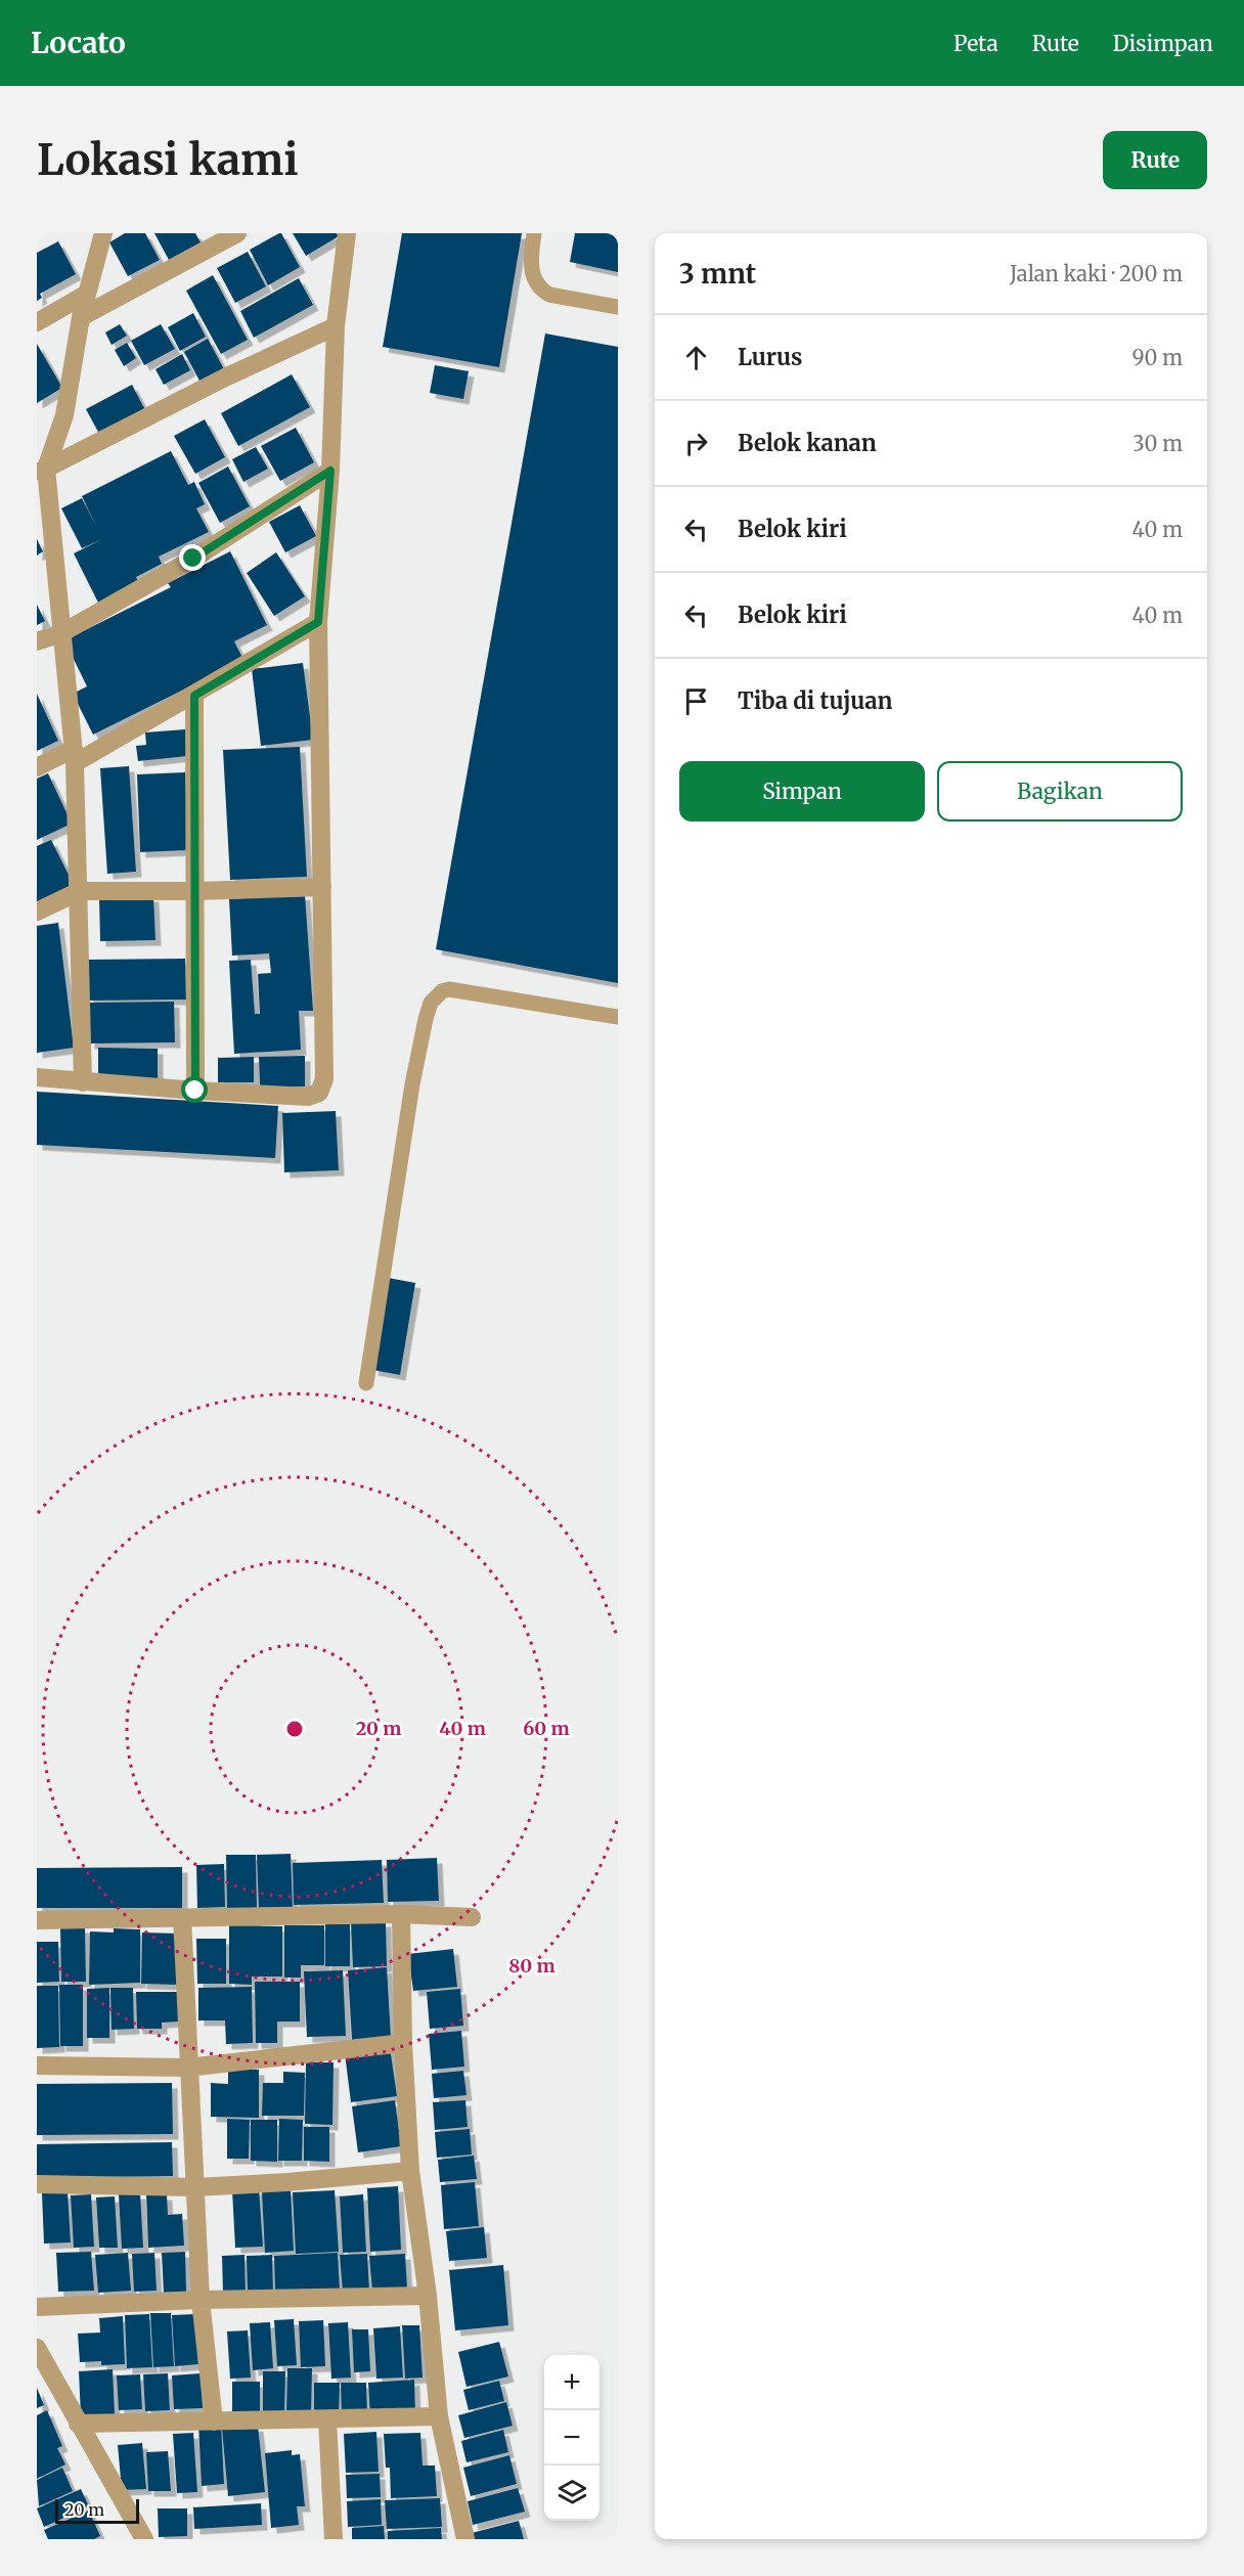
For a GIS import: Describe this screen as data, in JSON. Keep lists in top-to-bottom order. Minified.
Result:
{"scale_bar":"20 m","page":{"header":"Locato","nav":["Peta","Rute","Disimpan"],"buttons":["Rute",["Simpan","Bagikan"]],"title":"Lokasi kami","heading":["3 mnt","Jalan kaki · 200 m"],"list":[["Lurus","90 m"],["Belok kanan","30 m"],["Belok kiri","40 m"],["Belok kiri","40 m"],"Tiba di tujuan"],"map_buttons":["+","−"],"scale":"20 m"},"rings":["20 m","40 m","60 m","80 m"]}
